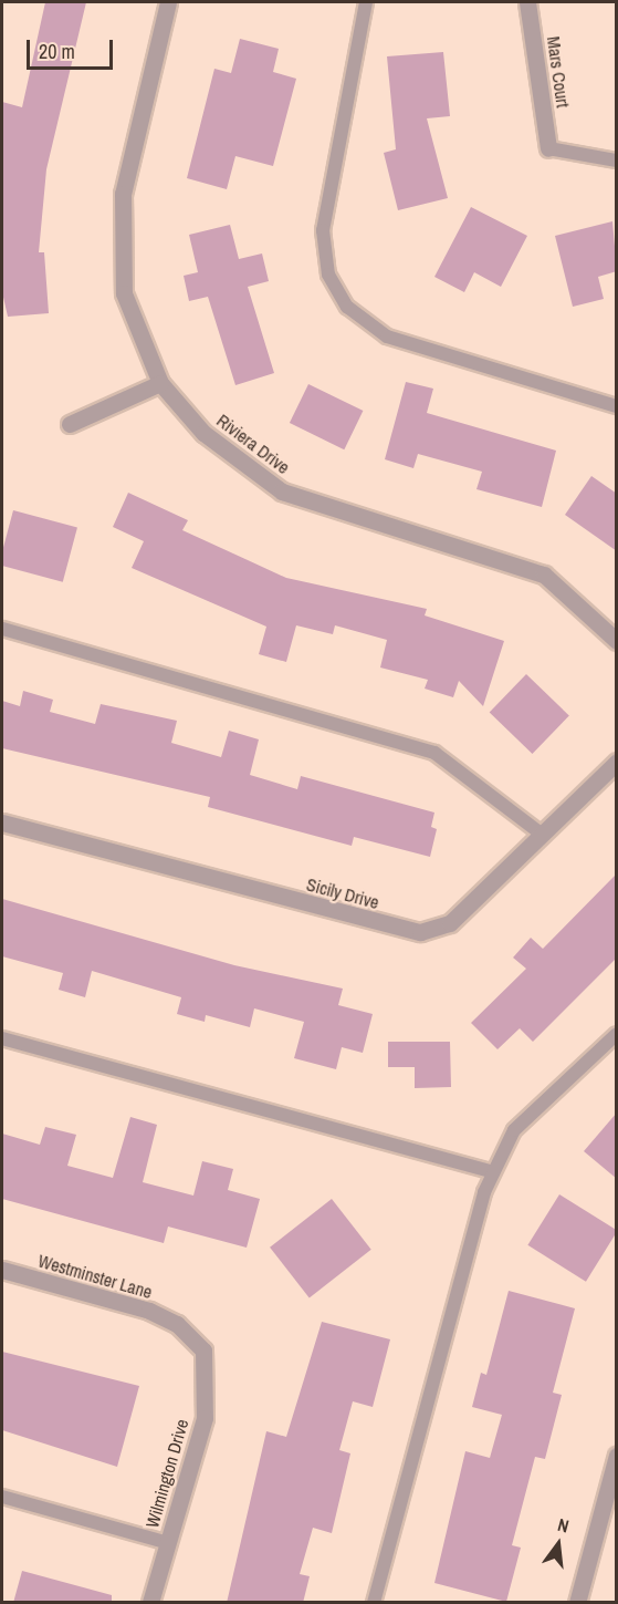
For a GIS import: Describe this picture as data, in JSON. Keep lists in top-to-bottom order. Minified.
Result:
{"streets":{"street":["Mars Court","Riviera Drive","Sicily Drive","Westminster Lane","Wilmington Drive"]},"crossings":[["Westminster Lane","Wilmington Drive"]],"scale_bar":"20 m","north":"top"}
